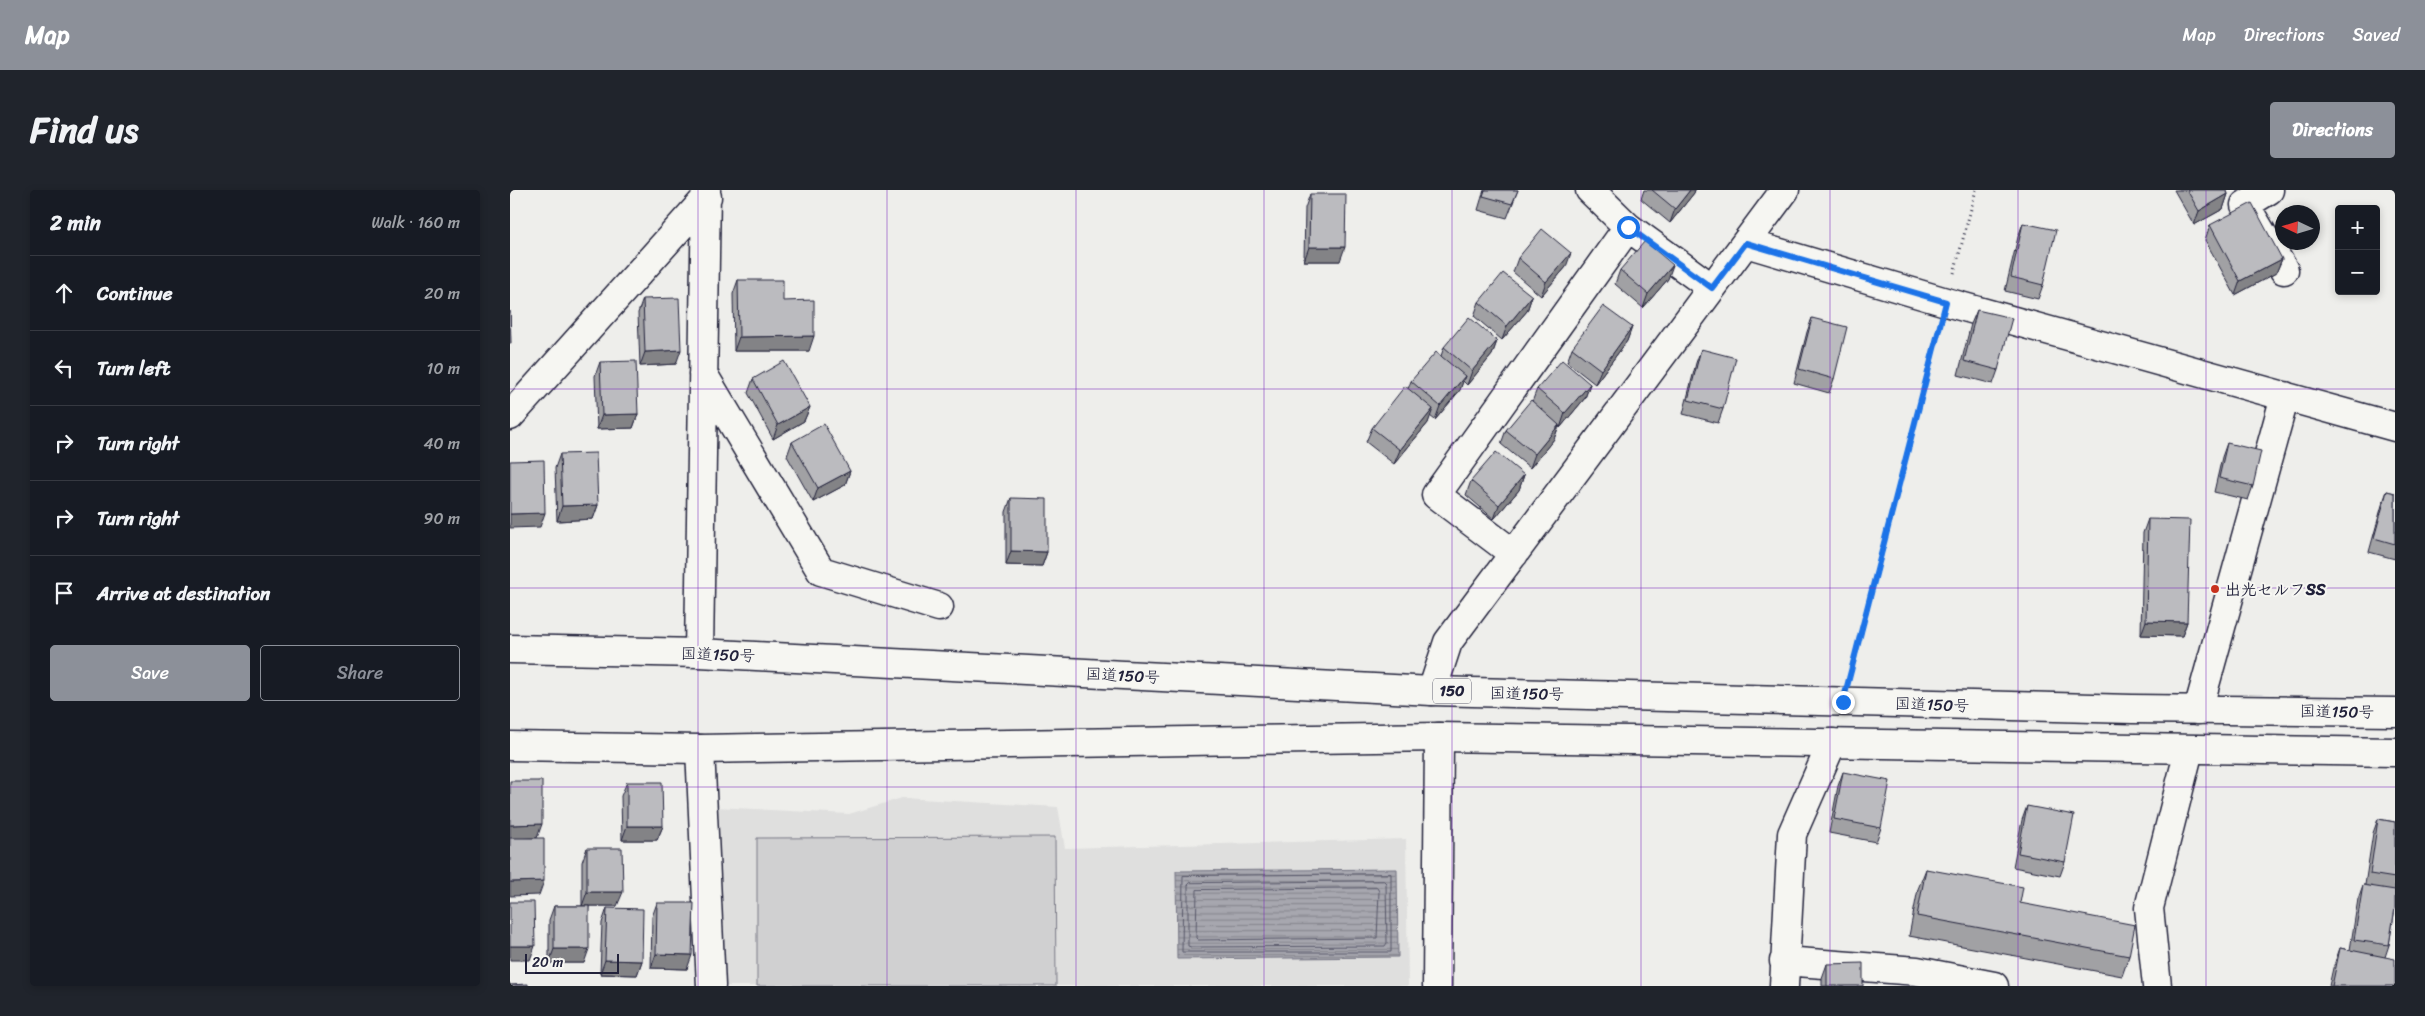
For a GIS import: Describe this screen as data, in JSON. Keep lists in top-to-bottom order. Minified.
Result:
{"streets":{"main road":["国道150号","150"]},"places":["出光セルフSS"],"scale_bar":"20 m","north":"left","page":{"header":"Map","nav":["Map","Directions","Saved"],"title":"Find us","buttons":["Directions",["Save","Share"]],"heading":["2 min","Walk · 160 m"],"map_buttons":["+","−"],"list":[["Continue","20 m"],["Turn left","10 m"],["Turn right","40 m"],["Turn right","90 m"],"Arrive at destination"],"scale":"20 m"}}
